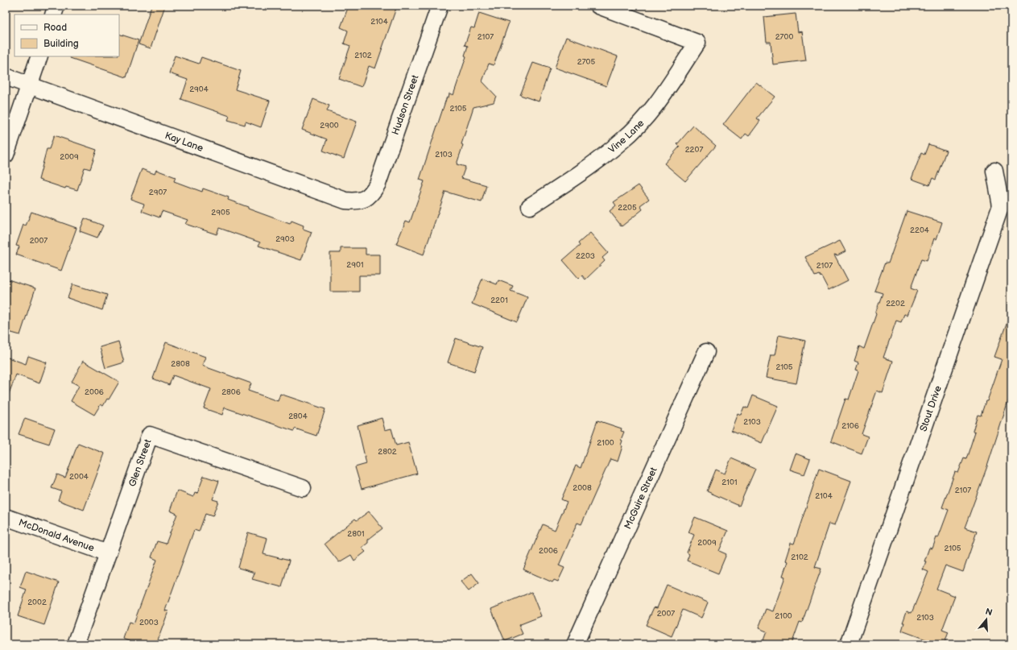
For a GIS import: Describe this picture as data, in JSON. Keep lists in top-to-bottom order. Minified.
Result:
{"streets":{"street":["Hudson Street","Vine Lane","Kay Lane","Stout Drive","Glen Street","McGuire Street","McDonald Avenue"]},"crossings":[["Hudson Street","Kay Lane"],["Glen Street","McDonald Avenue"]],"house_numbers":["2104","2107","2700","2102","2705","2904","2105","2900","2207","2103","2009","2907","2205","2905","2204","2903","2007","2203","2901","2107","2201","2202","2808","2105","2006","2806","2804","2103","2106","2100","2802","2004","2101","2008","2107","2104","2801","2009","2105","2006","2102","2002","2007","2100","2103","2003"],"legend":["Road","Building"],"north":"top"}
